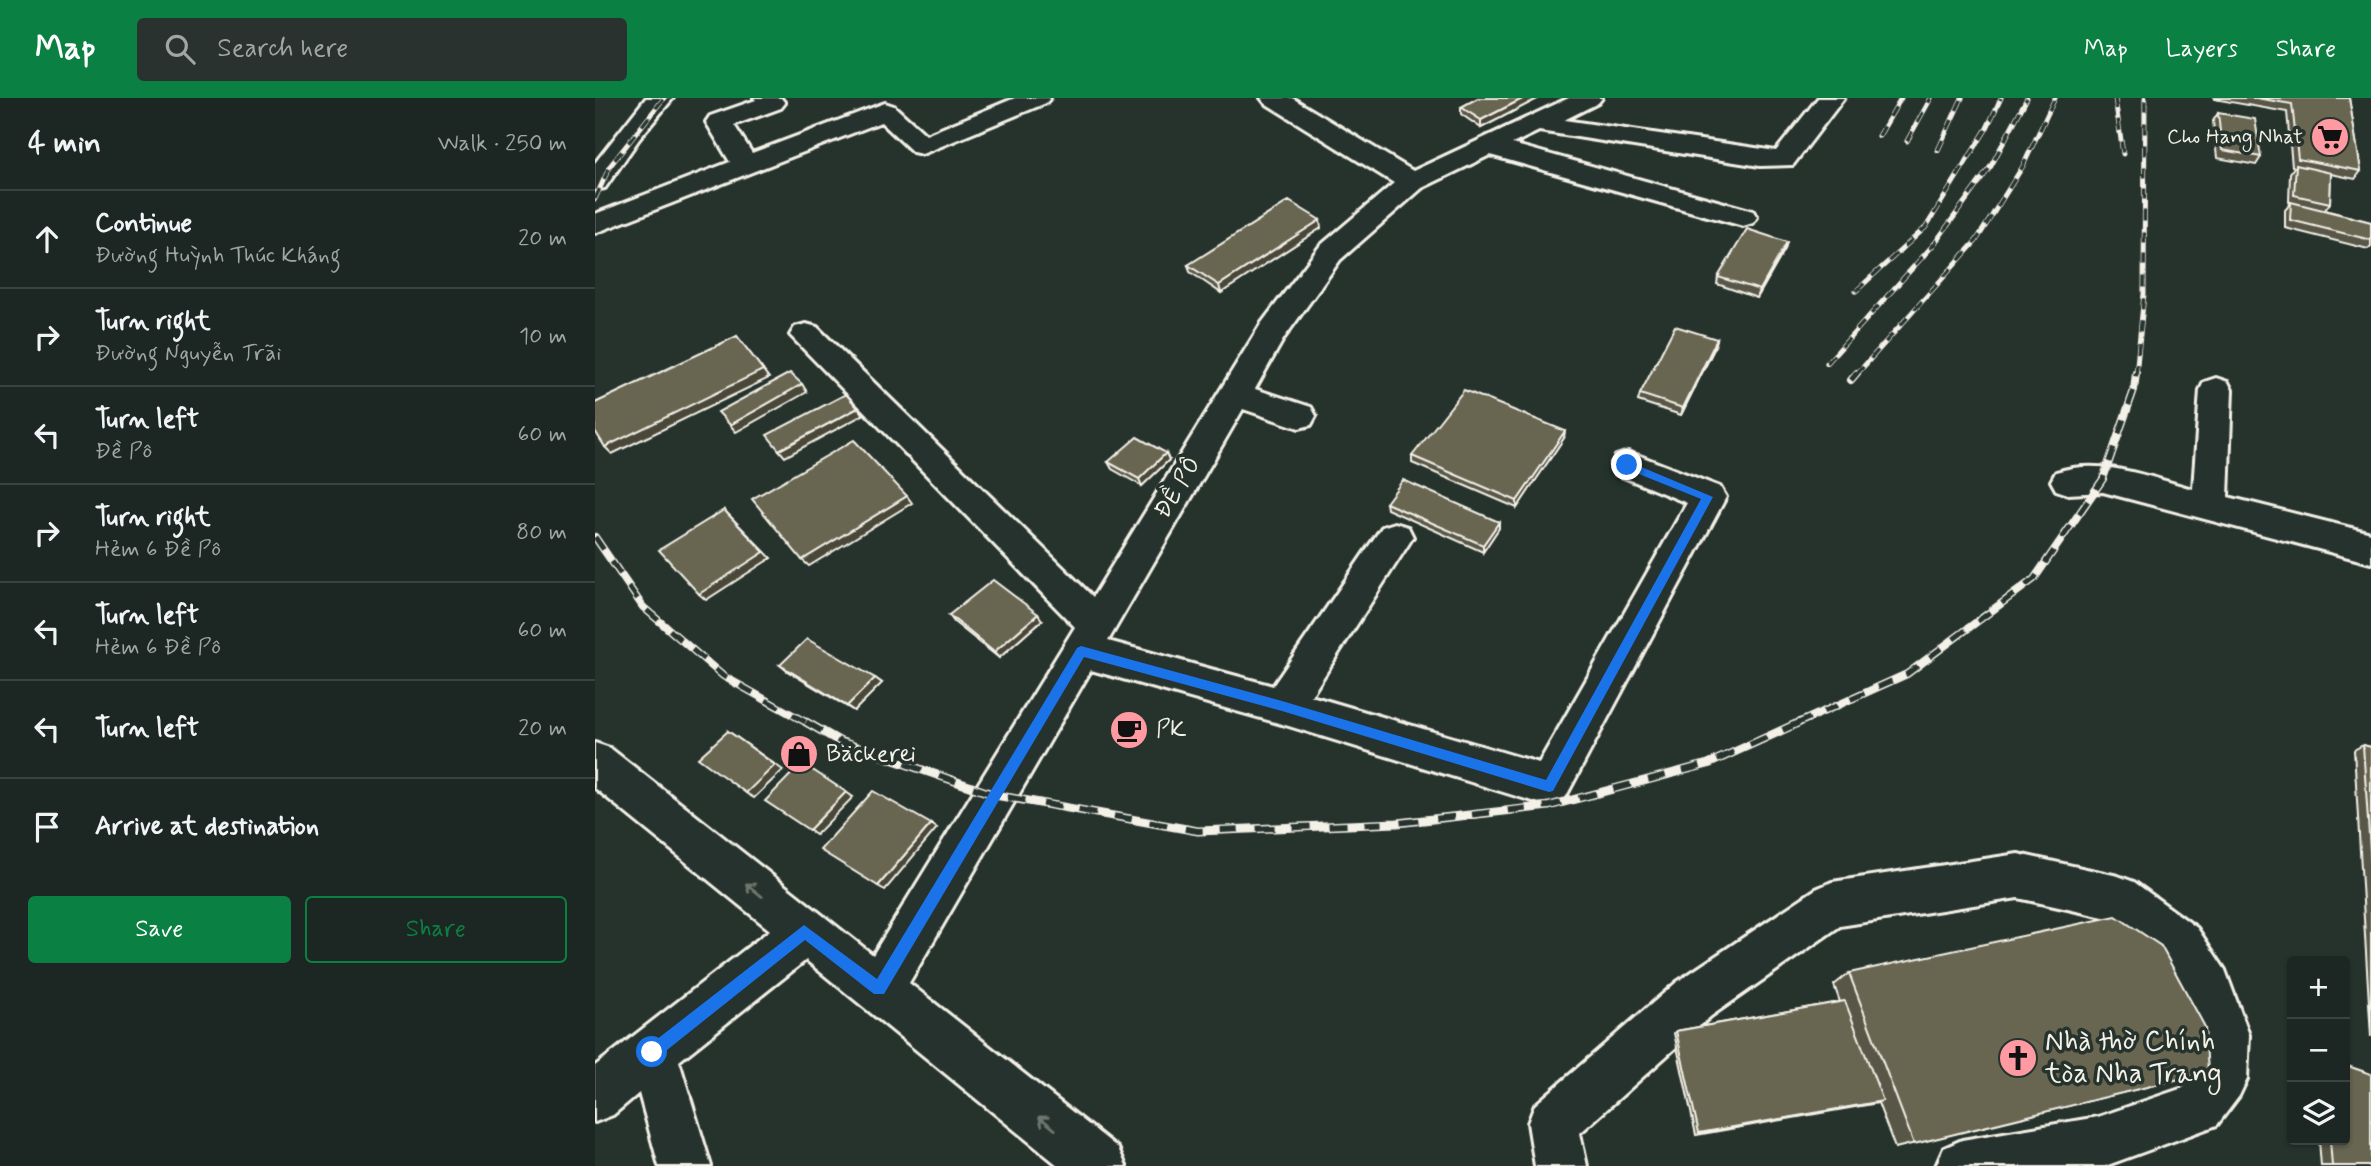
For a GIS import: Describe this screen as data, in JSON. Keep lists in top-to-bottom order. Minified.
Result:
{"streets":{"street":["ĐỀ PÔ"]},"places":{"supermarket":["Cho Hang Nhat"],"cafe":["PK"],"shop":["Bäckerei"],"church":["Nhà thờ Chính tòa Nha Trang"]},"page":{"header":"Map","search":"Search here","nav":["Map","Layers","Share"],"heading":["4 min","Walk · 250 m"],"list":[["Continue","Đường Huỳnh Thúc Kháng","20 m"],["Turn right","Đường Nguyễn Trãi","10 m"],["Turn left","Đề Pô","60 m"],["Turn right","Hẻm 6 Đề Pô","80 m"],["Turn left","Hẻm 6 Đề Pô","60 m"],["Turn left","20 m"],"Arrive at destination"],"buttons":["Save","Share"],"map_buttons":["+","−"]}}
